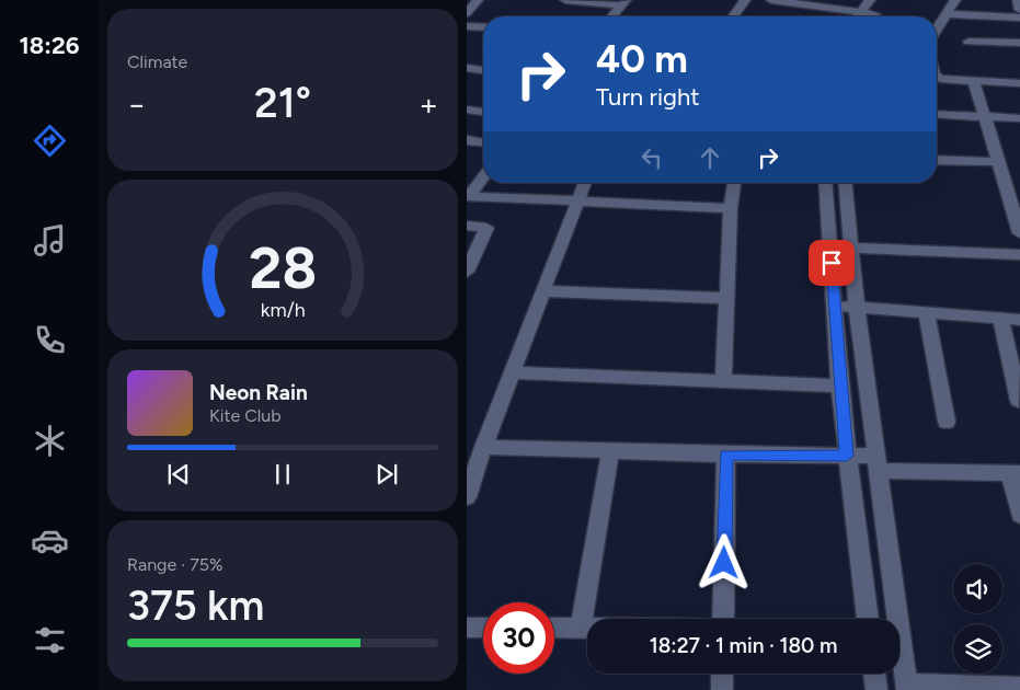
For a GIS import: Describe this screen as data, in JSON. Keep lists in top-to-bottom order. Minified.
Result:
{"page":{"tabs":"18:26","tile":["Climate",["Range · 75%","375 km"]],"turn":["40 m","Turn right"],"heat":["−","21°","+"],"song":["Neon Rain","Kite Club"],"limit":"30","trip":"18:27 · 1 min · 180 m","gauge":["28","km/h"]}}
